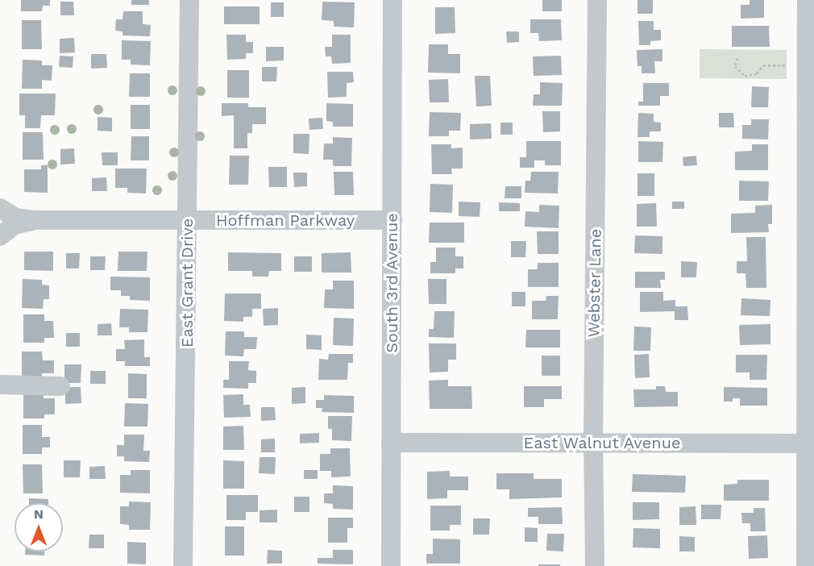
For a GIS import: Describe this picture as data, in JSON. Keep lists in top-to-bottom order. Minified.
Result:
{"streets":{"street":["Hoffman Parkway","East Grant Drive","South 3rd Avenue","Webster Lane","East Walnut Avenue"]},"crossings":[["Hoffman Parkway","East Grant Drive"],["Hoffman Parkway","South 3rd Avenue"],["South 3rd Avenue","East Walnut Avenue"],["Webster Lane","East Walnut Avenue"]],"north":"top"}
